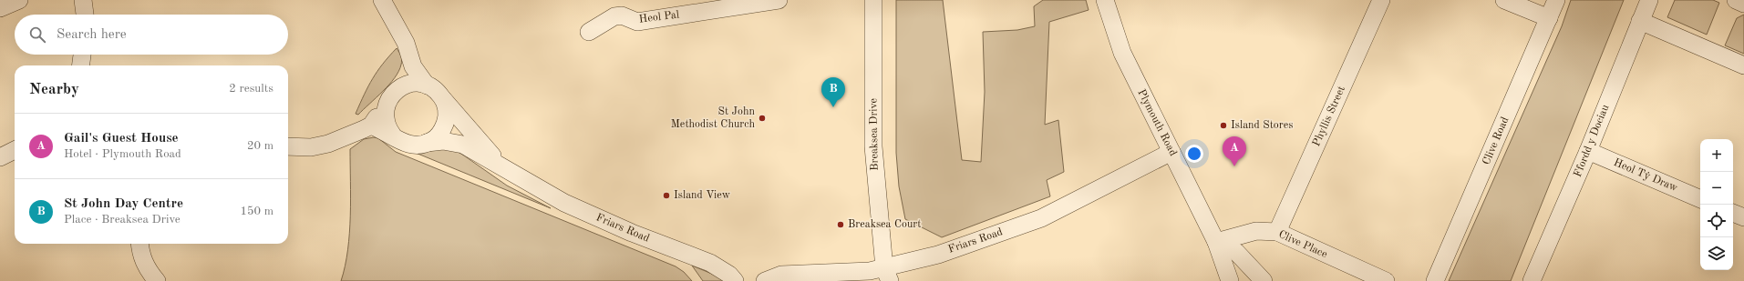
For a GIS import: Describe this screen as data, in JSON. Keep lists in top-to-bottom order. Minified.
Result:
{"streets":{"street":["Heol Pal","Phyllis Street","Plymouth Road","Breaksea Drive","Clive Road","Ffordd y Dociau","Heol Tŷ Draw","Friars Road","Clive Place"]},"crossings":[["Phyllis Street","Clive Place"],["Plymouth Road","Friars Road"],["Plymouth Road","Clive Place"],["Breaksea Drive","Friars Road"],["Ffordd y Dociau","Heol Tŷ Draw"]],"places":["St John Methodist Church","Island Stores","Island View","Breaksea Court"],"page":{"search":"Search here","heading":["Nearby","2 results"],"pins":["B","A"],"list":[{"mark":"A","name":"Gail's Guest House","note":"Hotel · Plymouth Road","value":"20 m"},{"mark":"B","name":"St John Day Centre","note":"Place · Breaksea Drive","value":"150 m"}],"map_buttons":["+","−"]}}
